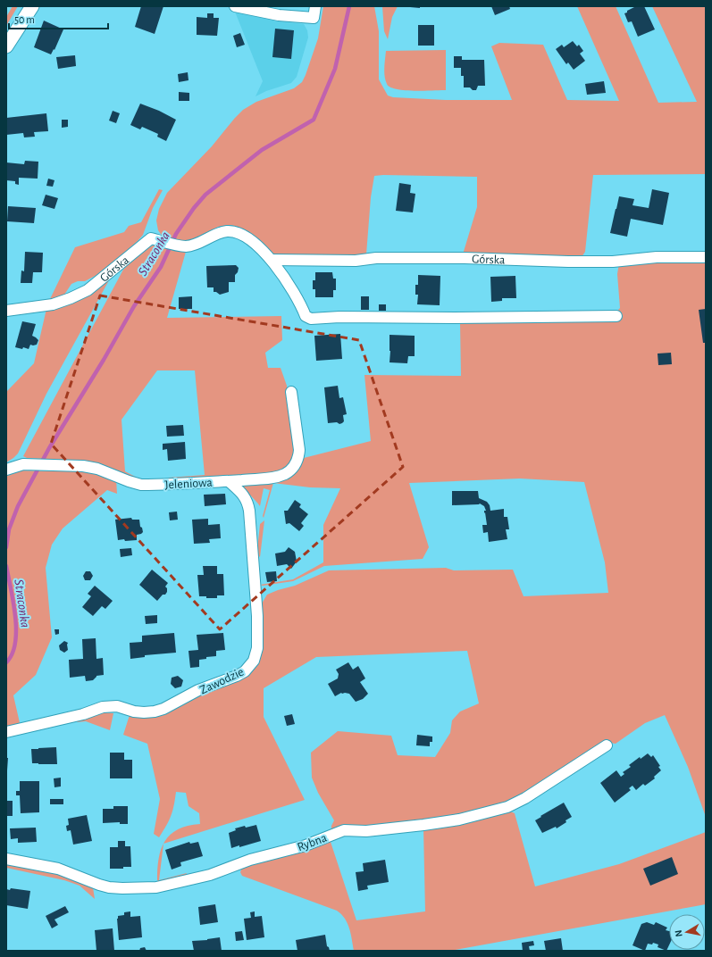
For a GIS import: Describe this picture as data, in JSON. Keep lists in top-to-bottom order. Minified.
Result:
{"streets":{"street":["Górska","Jeleniowa","Zawodzie","Rybna"]},"crossings":[["Jeleniowa","Zawodzie"]],"water":["Straconka"],"scale_bar":"50 m","north":"left"}
